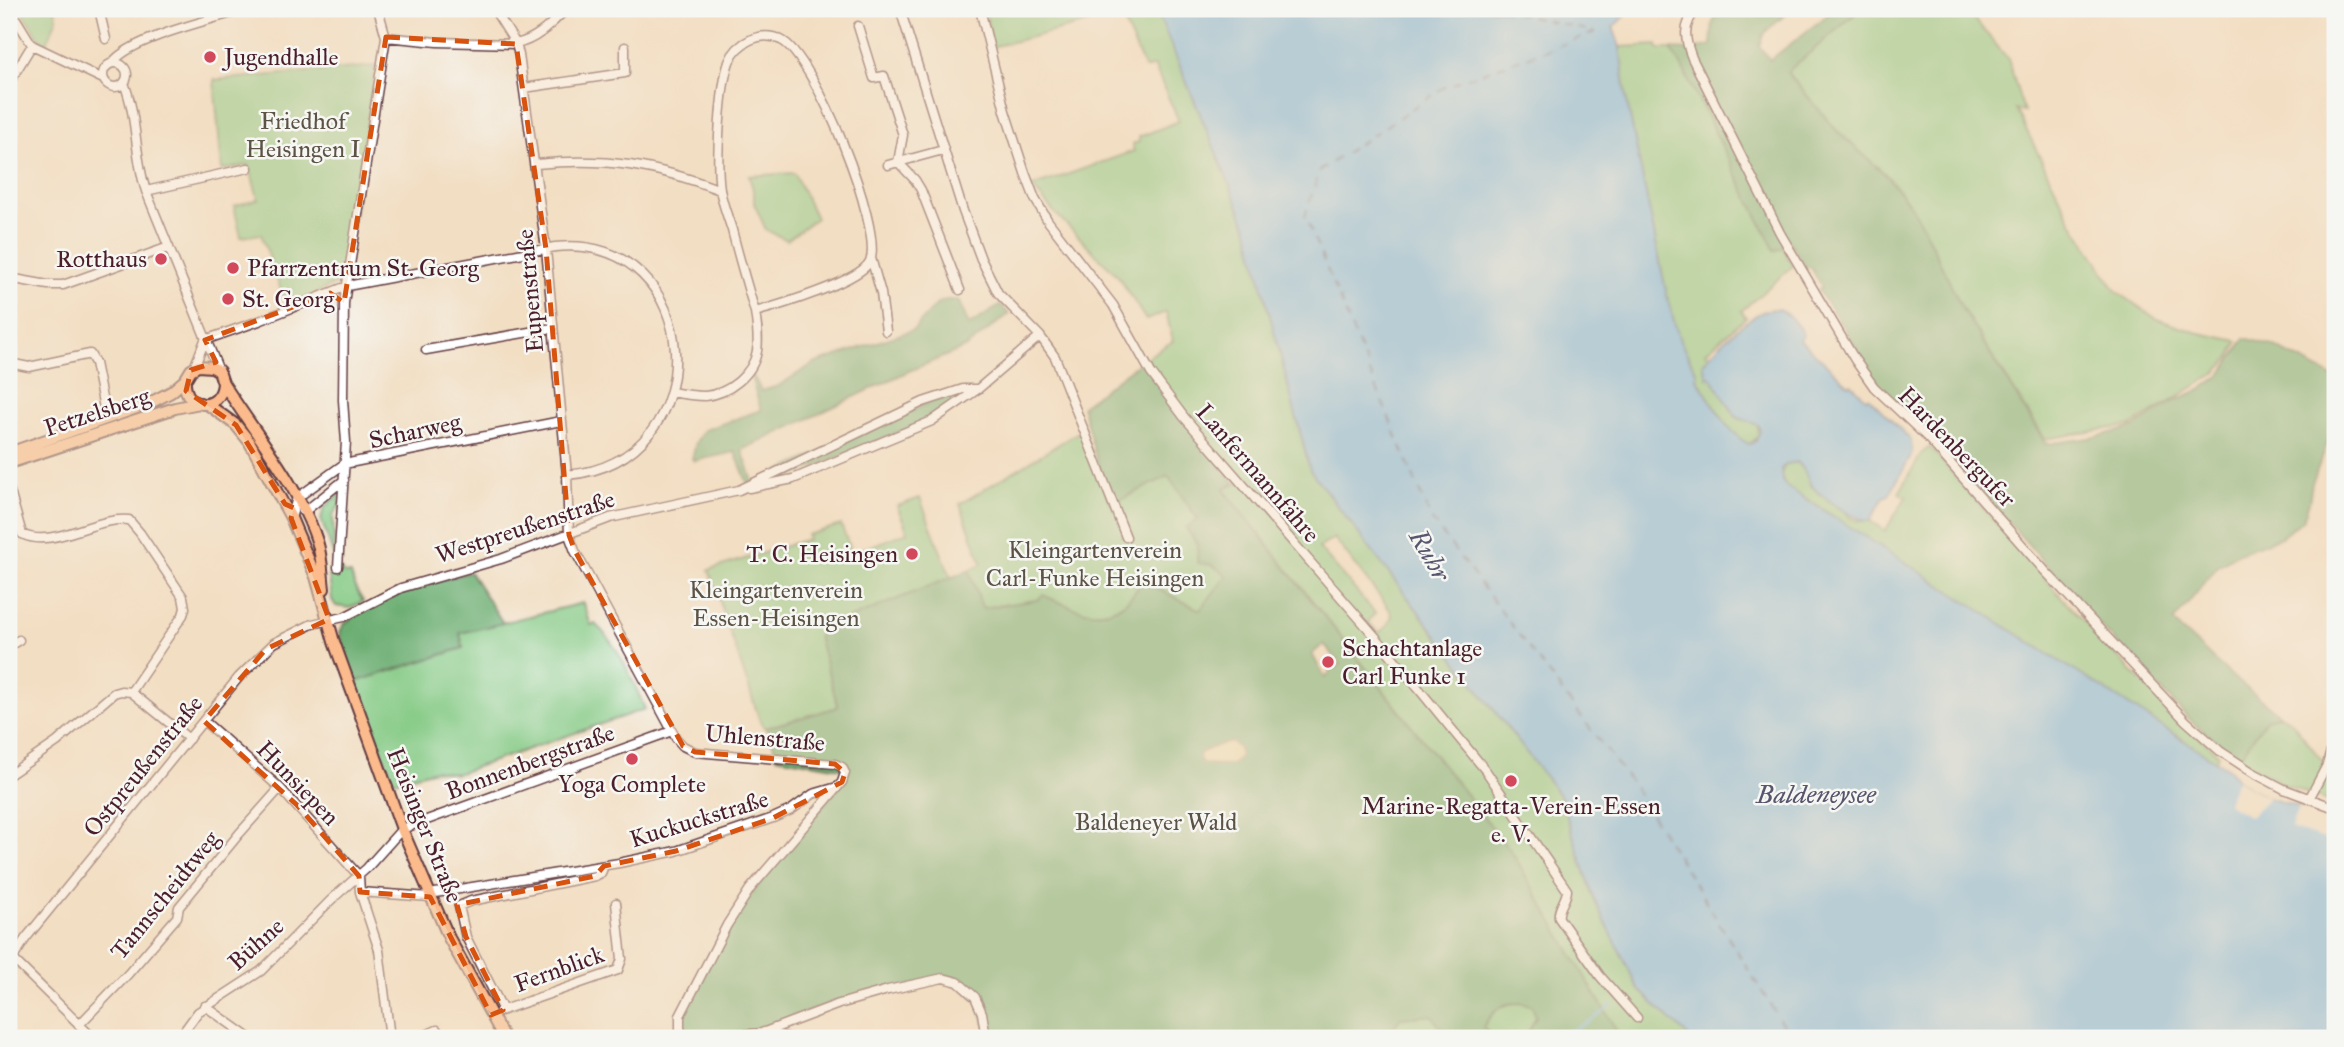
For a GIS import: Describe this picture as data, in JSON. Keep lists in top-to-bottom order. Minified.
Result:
{"streets":{"main road":["Petzelsberg","Heisinger Straße"],"street":["Eupenstraße","Scharweg","Hardenbergufer","Lanfermannfähre","Westpreußenstraße","Uhlenstraße","Bonnenbergstraße","Ostpreußenstraße","Hunsiepen","Kuckuckstraße","Tannscheidtweg","Bühne","Fernblick"]},"crossings":[["Eupenstraße","Scharweg"],["Eupenstraße","Westpreußenstraße"],["Eupenstraße","Uhlenstraße"],["Petzelsberg","Heisinger Straße"],["Scharweg","Heisinger Straße"],["Westpreußenstraße","Uhlenstraße"],["Westpreußenstraße","Ostpreußenstraße"],["Westpreußenstraße","Heisinger Straße"],["Uhlenstraße","Bonnenbergstraße"],["Uhlenstraße","Kuckuckstraße"],["Bonnenbergstraße","Heisinger Straße"],["Bonnenbergstraße","Bühne"],["Ostpreußenstraße","Hunsiepen"],["Ostpreußenstraße","Heisinger Straße"],["Hunsiepen","Tannscheidtweg"],["Hunsiepen","Bühne"],["Kuckuckstraße","Heisinger Straße"],["Heisinger Straße","Bühne"],["Heisinger Straße","Fernblick"]],"water":["Ruhr","Baldeneysee"],"parks":["Friedhof Heisingen I","Kleingartenverein Carl-Funke Heisingen","Kleingartenverein Essen-Heisingen","Baldeneyer Wald"],"places":["Jugendhalle","Rotthaus","Pfarrzentrum St. Georg","St. Georg","T. C. Heisingen","Schachtanlage Carl Funke 1","Yoga Complete","Marine-Regatta-Verein-Essen e. V."]}
